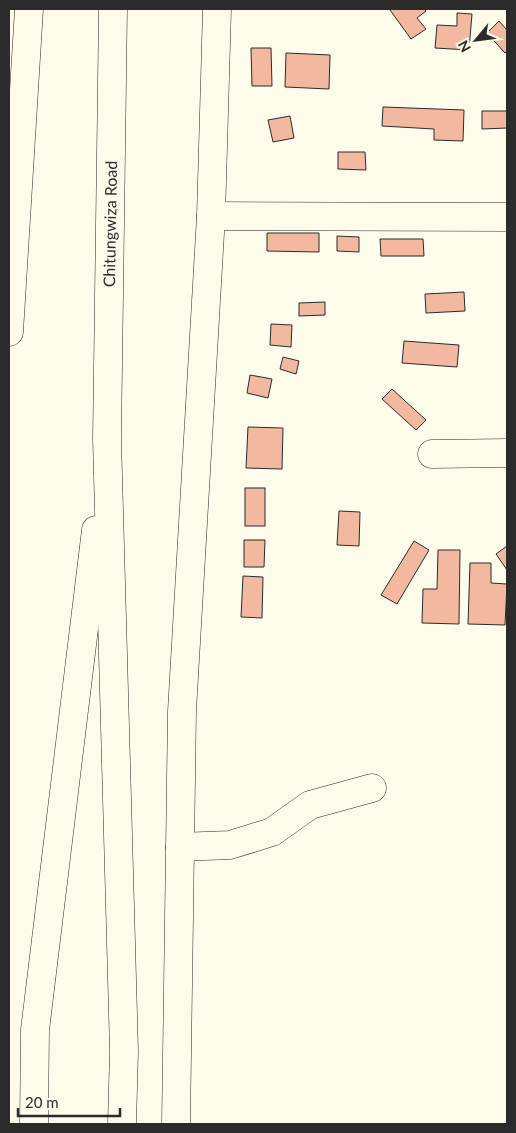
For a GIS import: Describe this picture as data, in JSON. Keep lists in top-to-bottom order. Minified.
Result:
{"streets":{"main road":["Chitungwiza Road"]},"scale_bar":"20 m","north":"bottom left"}
